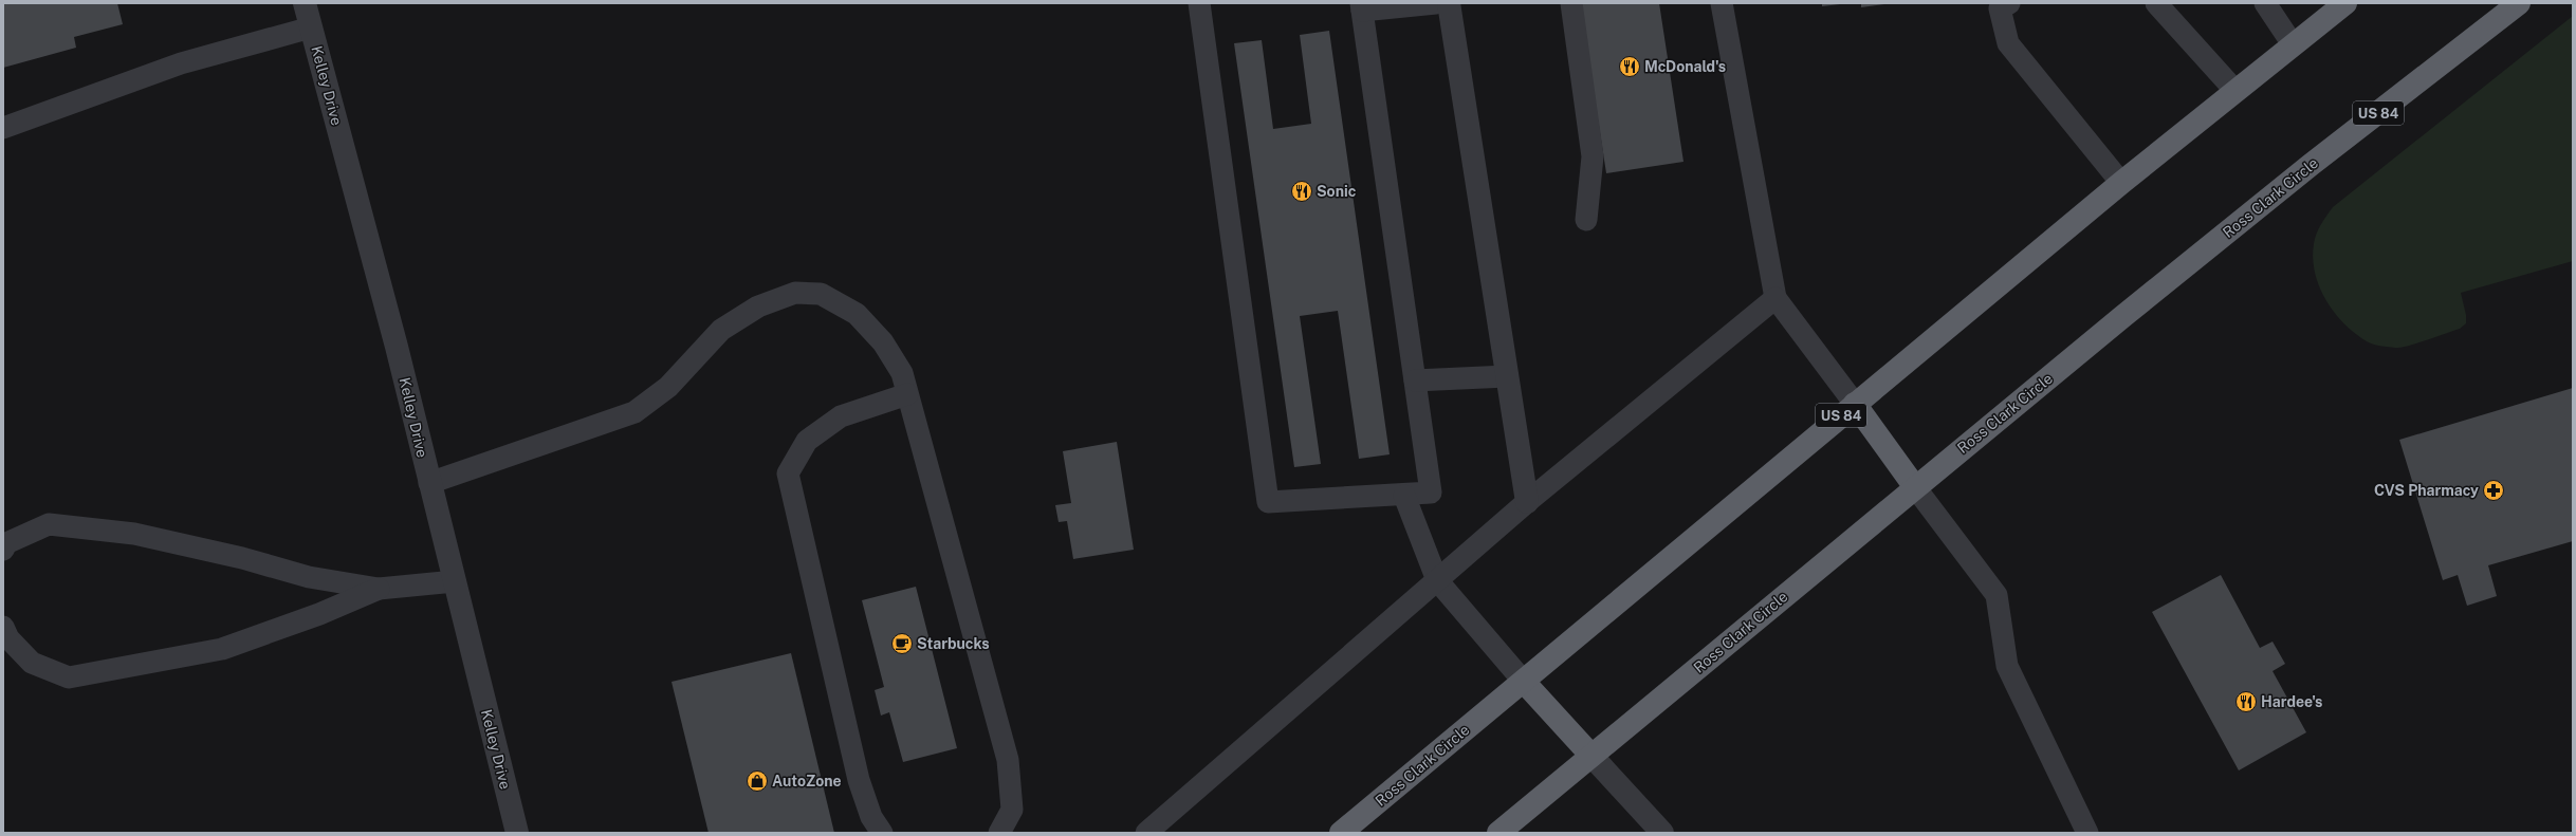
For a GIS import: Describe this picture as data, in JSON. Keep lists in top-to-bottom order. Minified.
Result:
{"streets":{"highway":["US 84","Ross Clark Circle"],"street":["Kelley Drive"]},"places":{"restaurant":["McDonald's","Sonic","Hardee's"],"pharmacy":["CVS Pharmacy"],"cafe":["Starbucks"],"shop":["AutoZone"]}}
